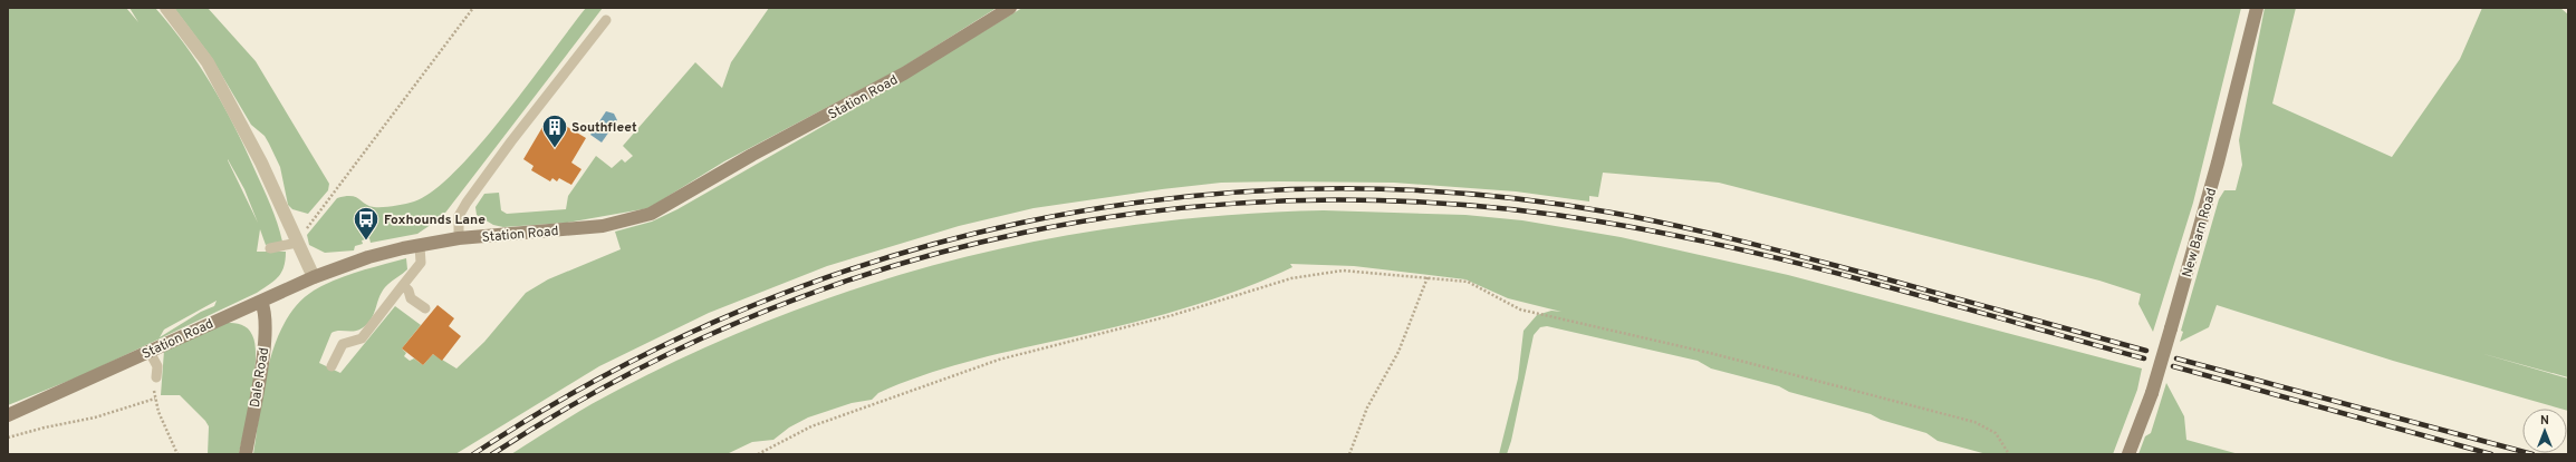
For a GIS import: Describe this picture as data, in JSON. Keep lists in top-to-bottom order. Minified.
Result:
{"streets":{"main road":["Station Road","New Barn Road","Dale Road"]},"crossings":[["Station Road","Dale Road"]],"places":{"building":["Southfleet"],"bus stop":["Foxhounds Lane"]},"north":"top"}
